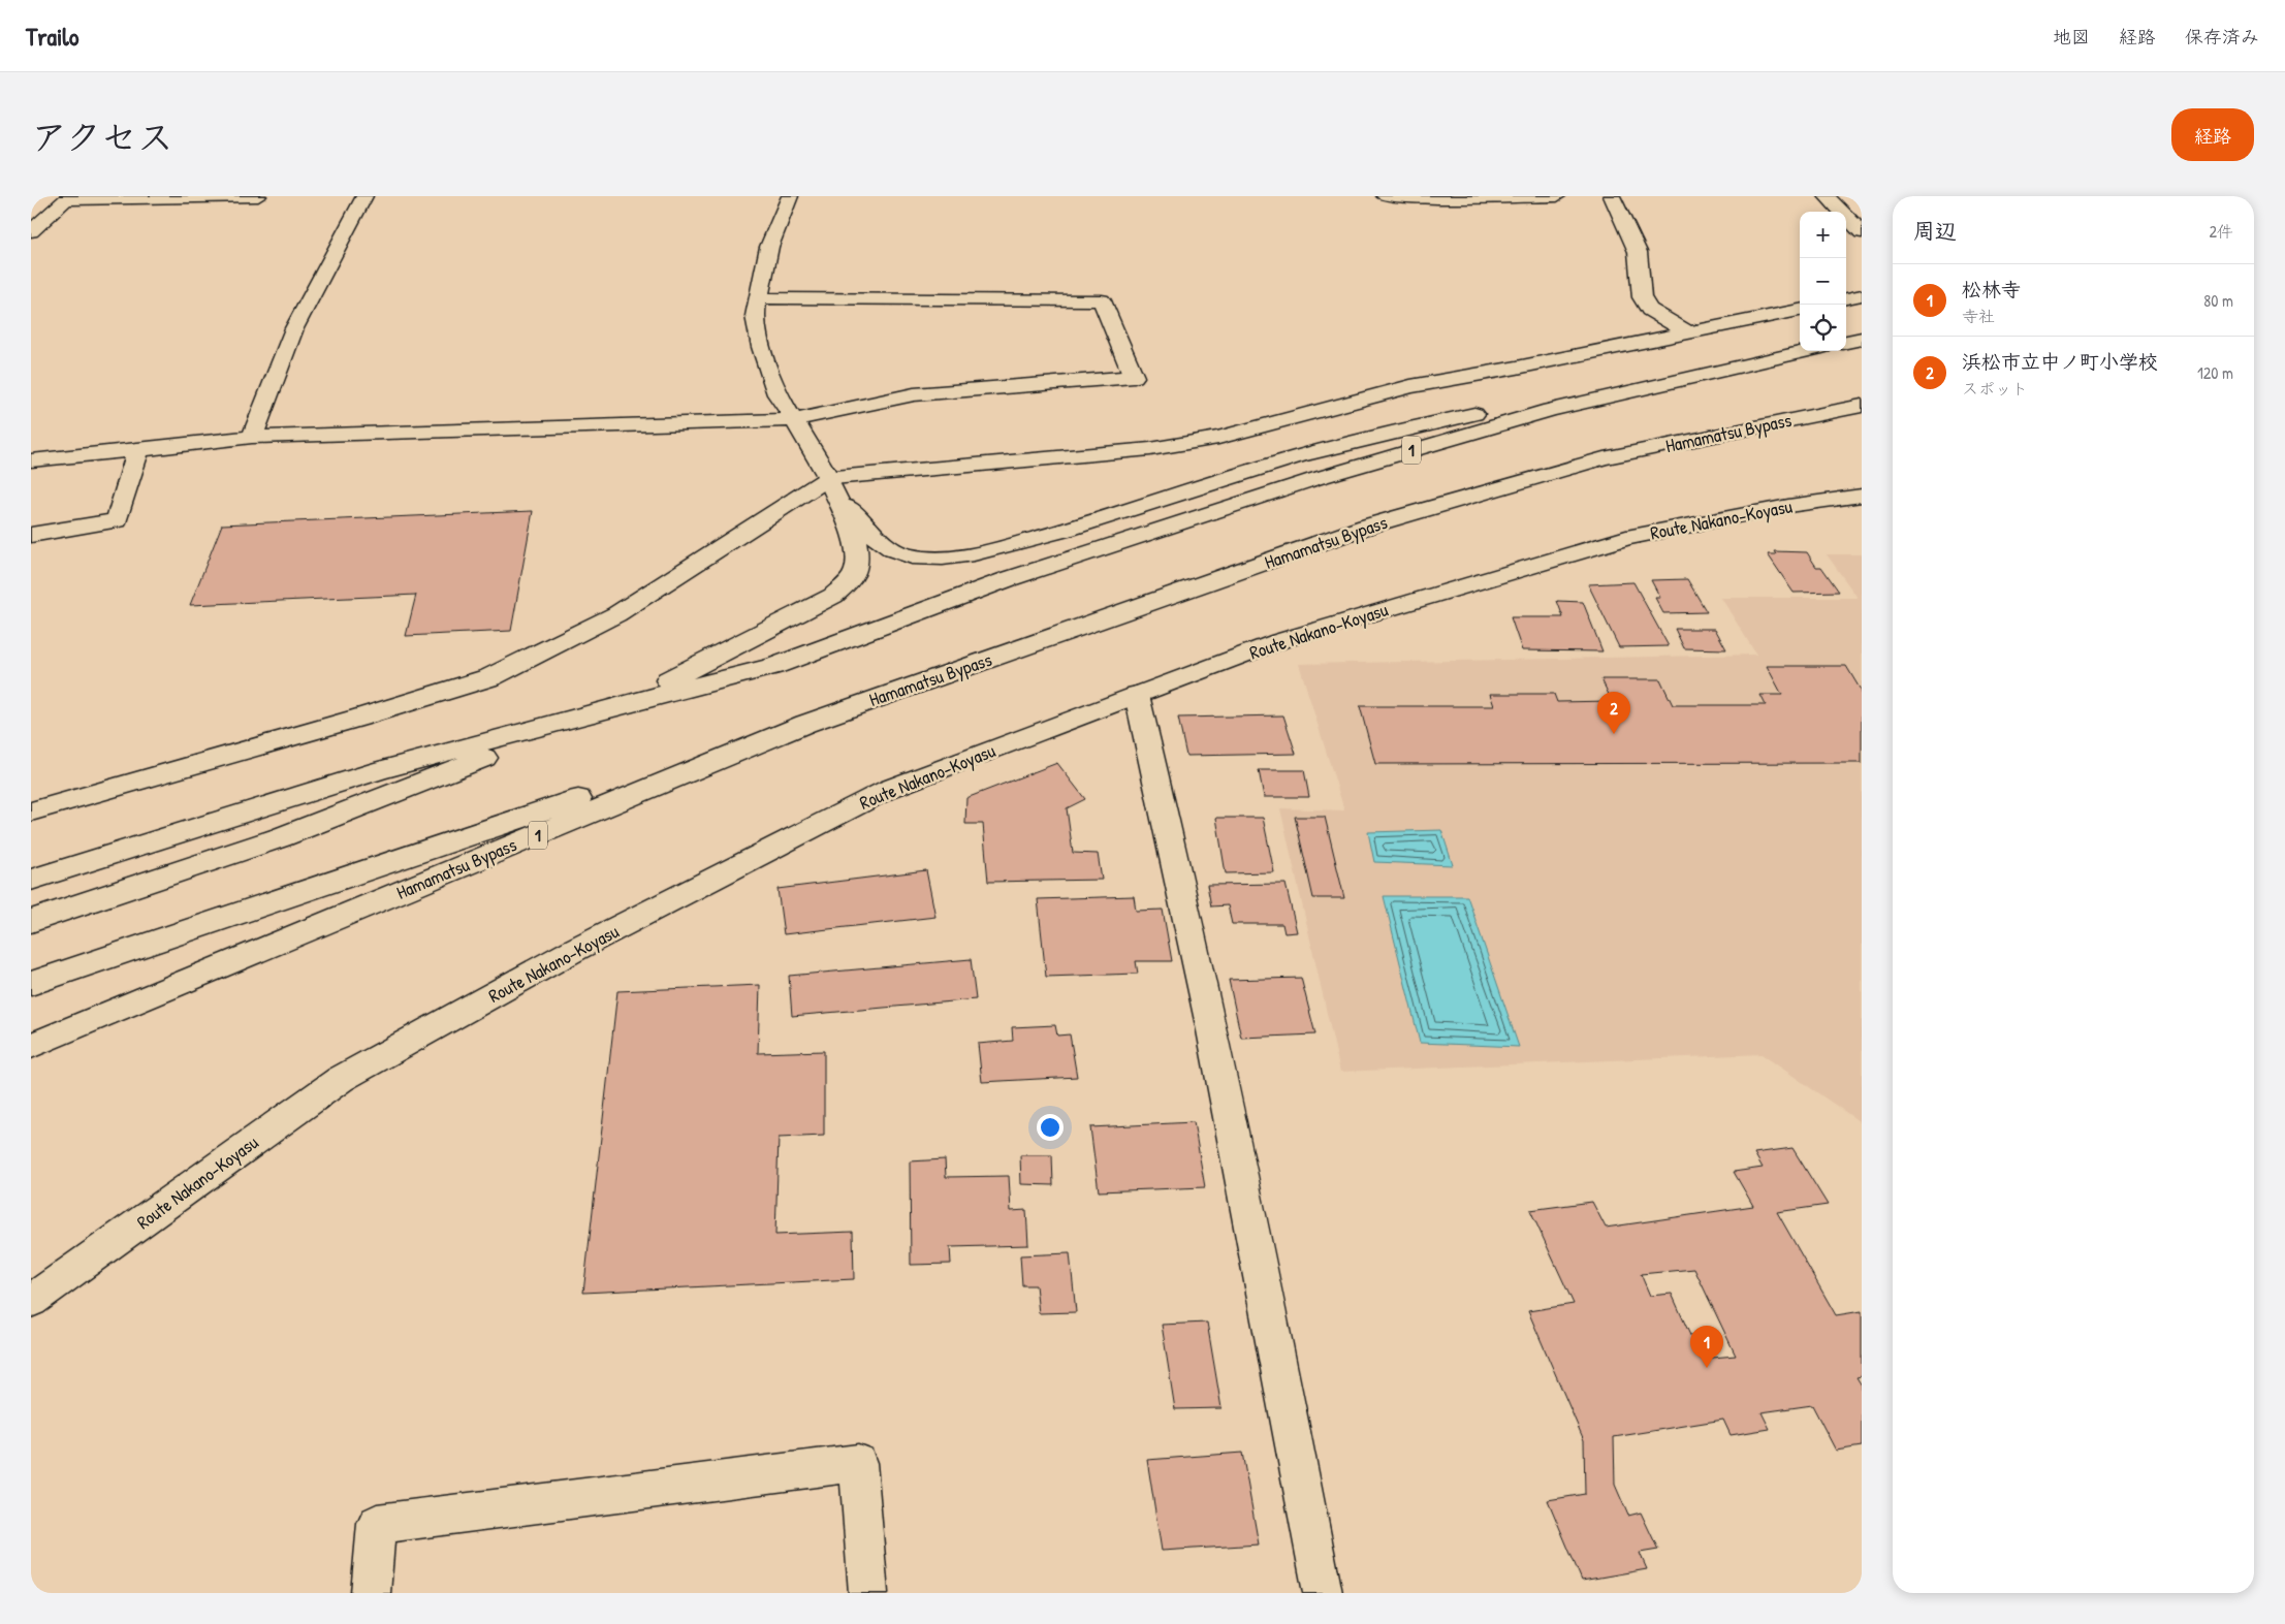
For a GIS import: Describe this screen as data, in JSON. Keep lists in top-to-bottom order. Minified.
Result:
{"streets":{"main road":["Hamamatsu Bypass","1","Route Nakano-Koyasu"]},"crossings":[["Hamamatsu Bypass","1"]],"page":{"header":"Trailo","nav":["地図","経路","保存済み"],"title":"アクセス","buttons":"経路","heading":["周辺","2件"],"map_buttons":["+","−"],"list":[{"mark":"1","name":"松林寺","note":"寺社","value":"80 m"},{"mark":"2","name":"浜松市立中ノ町小学校","note":"スポット","value":"120 m"}],"pins":["2","1"]}}
